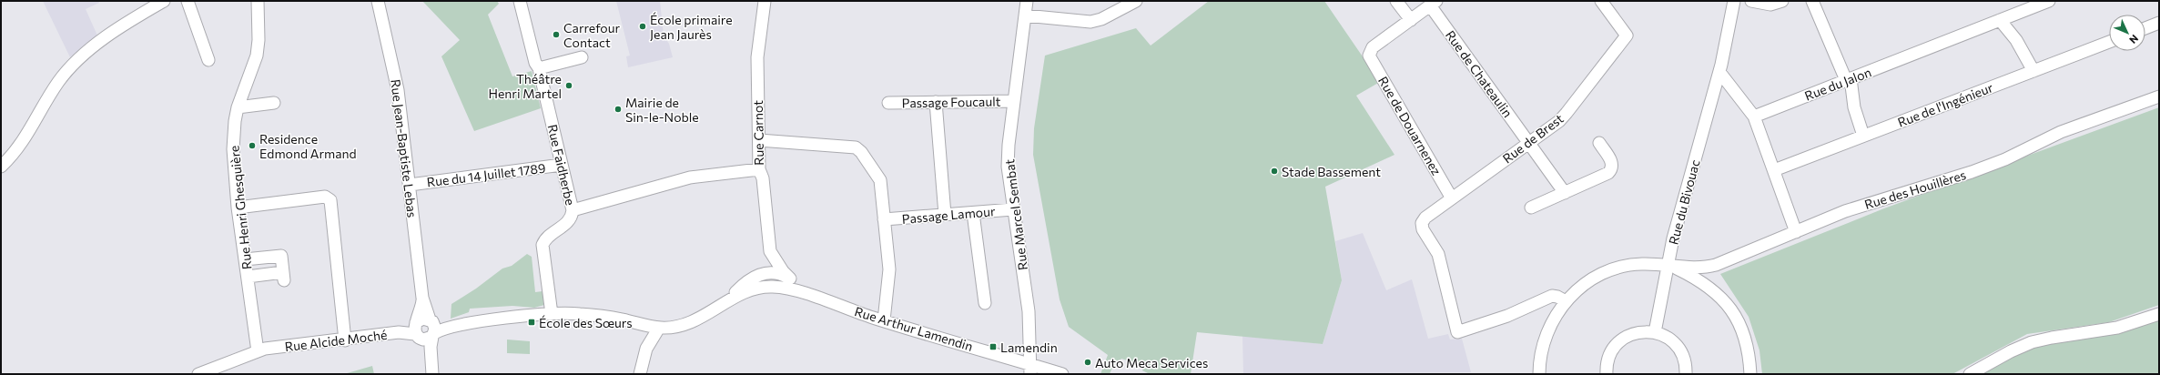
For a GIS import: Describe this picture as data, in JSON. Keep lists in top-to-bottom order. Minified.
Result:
{"streets":{"street":["Rue de Chateaulin","Rue du Jalon","Passage Foucault","Rue de l'Ingénieur","Rue de Douarnenez","Rue Carnot","Rue de Brest","Rue Jean-Baptiste Lebas","Rue Faidherbe","Rue du 14 Juillet 1789","Rue des Houillères","Rue du Bivouac","Rue Henri Ghesquière","Passage Lamour","Rue Marcel Sembat","Rue Arthur Lamendin","Rue Alcide Moché"]},"crossings":[["Rue de Chateaulin","Rue de Brest"],["Passage Foucault","Rue Marcel Sembat"],["Rue de Douarnenez","Rue de Brest"],["Rue de Brest","Rue des Houillères"],["Rue Jean-Baptiste Lebas","Rue du 14 Juillet 1789"],["Rue Jean-Baptiste Lebas","Rue Alcide Moché"],["Rue Faidherbe","Rue du 14 Juillet 1789"],["Rue des Houillères","Rue du Bivouac"],["Rue Henri Ghesquière","Rue Alcide Moché"],["Passage Lamour","Rue Marcel Sembat"],["Rue Marcel Sembat","Rue Arthur Lamendin"]],"places":{"other":["École primaire Jean Jaurès","Carrefour Contact","Théâtre Henri Martel","Mairie de Sin-le-Noble","Residence Edmond Armand","Stade Bassement","Auto Meca Services"],"transit":["École des Sœurs","Lamendin"]},"north":"bottom right"}
